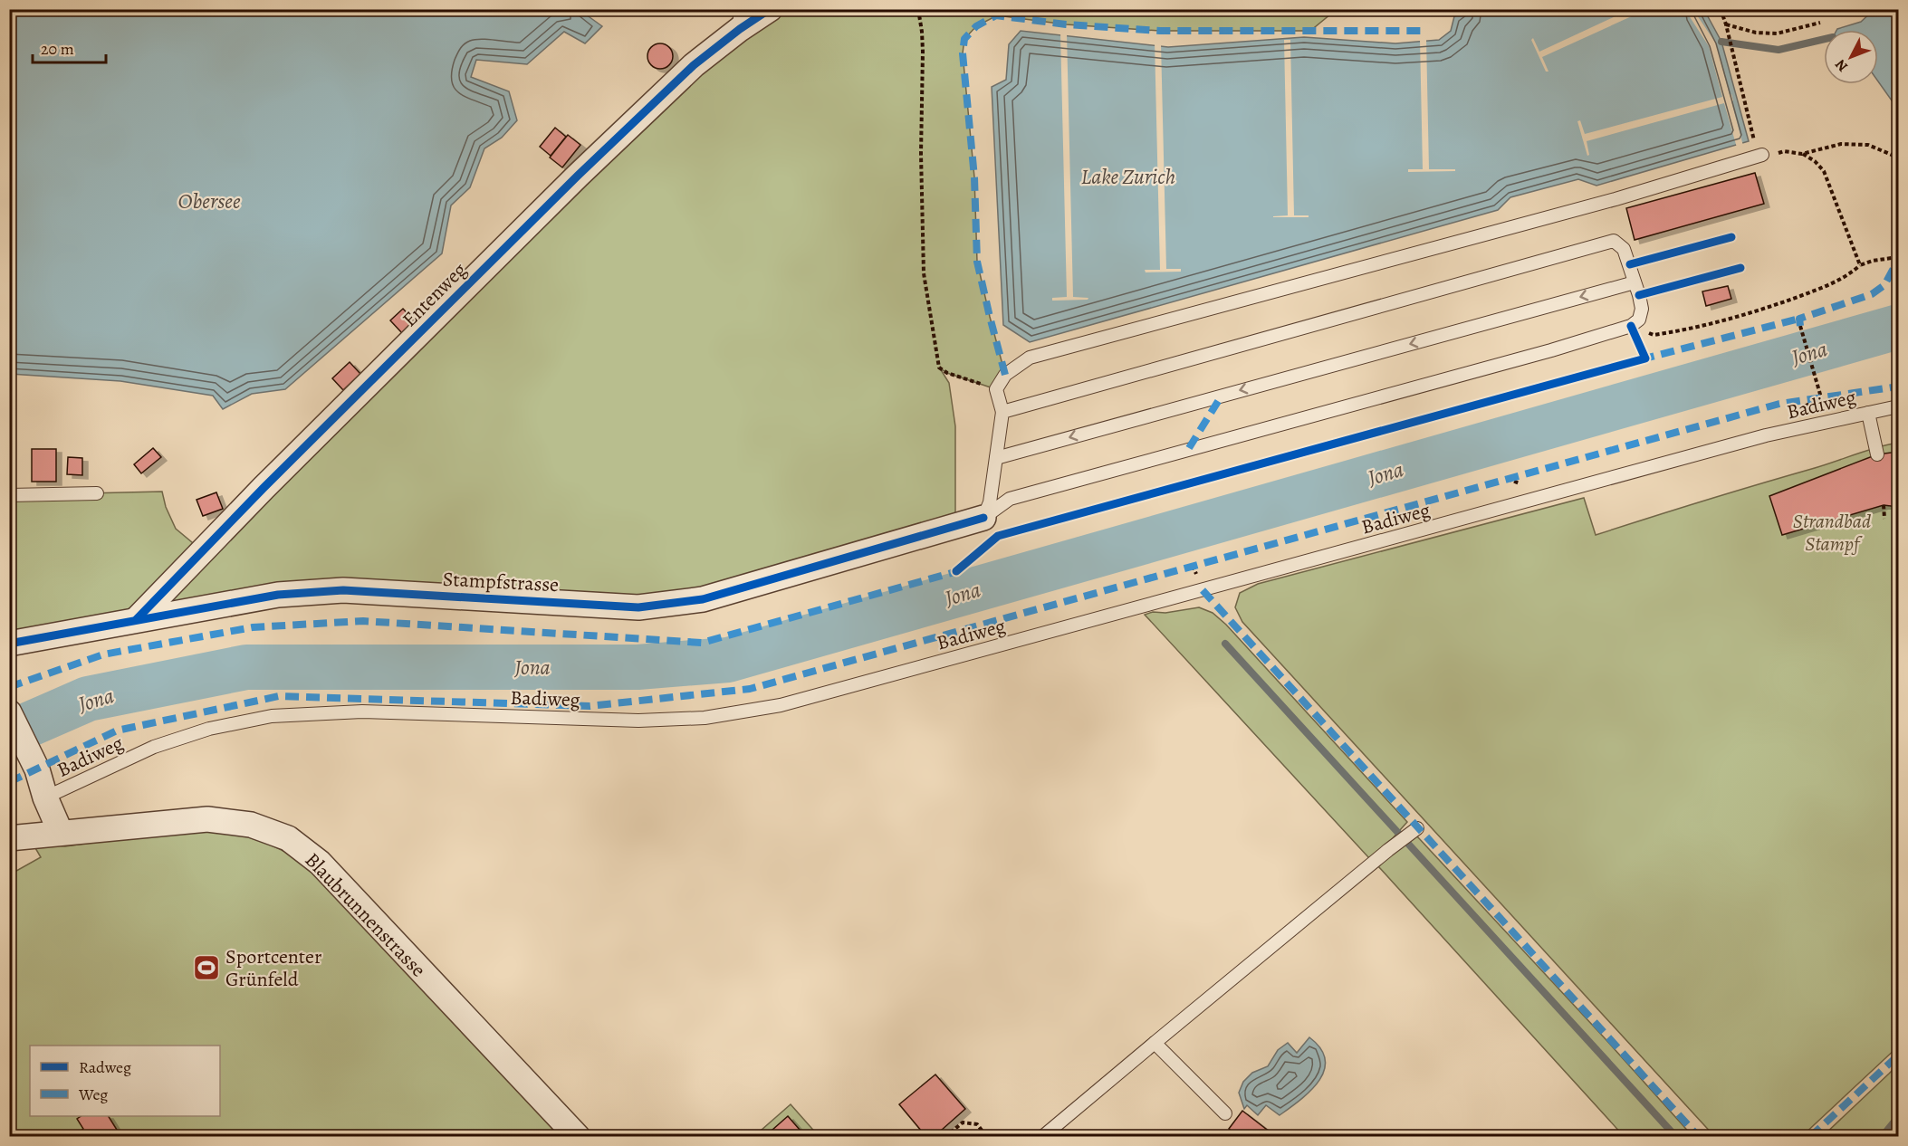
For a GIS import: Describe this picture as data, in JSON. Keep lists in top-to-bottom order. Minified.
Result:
{"streets":{"street":["Entenweg","Stampfstrasse","Blaubrunnenstrasse"],"lane":["Badiweg"]},"crossings":[["Entenweg","Stampfstrasse"]],"water":["Lake Zurich","Obersee","Jona"],"parks":["Strandbad Stampf"],"places":{"sports":["Sportcenter Grünfeld"]},"legend":["Radweg","Weg"],"scale_bar":"20 m","north":"bottom left"}
